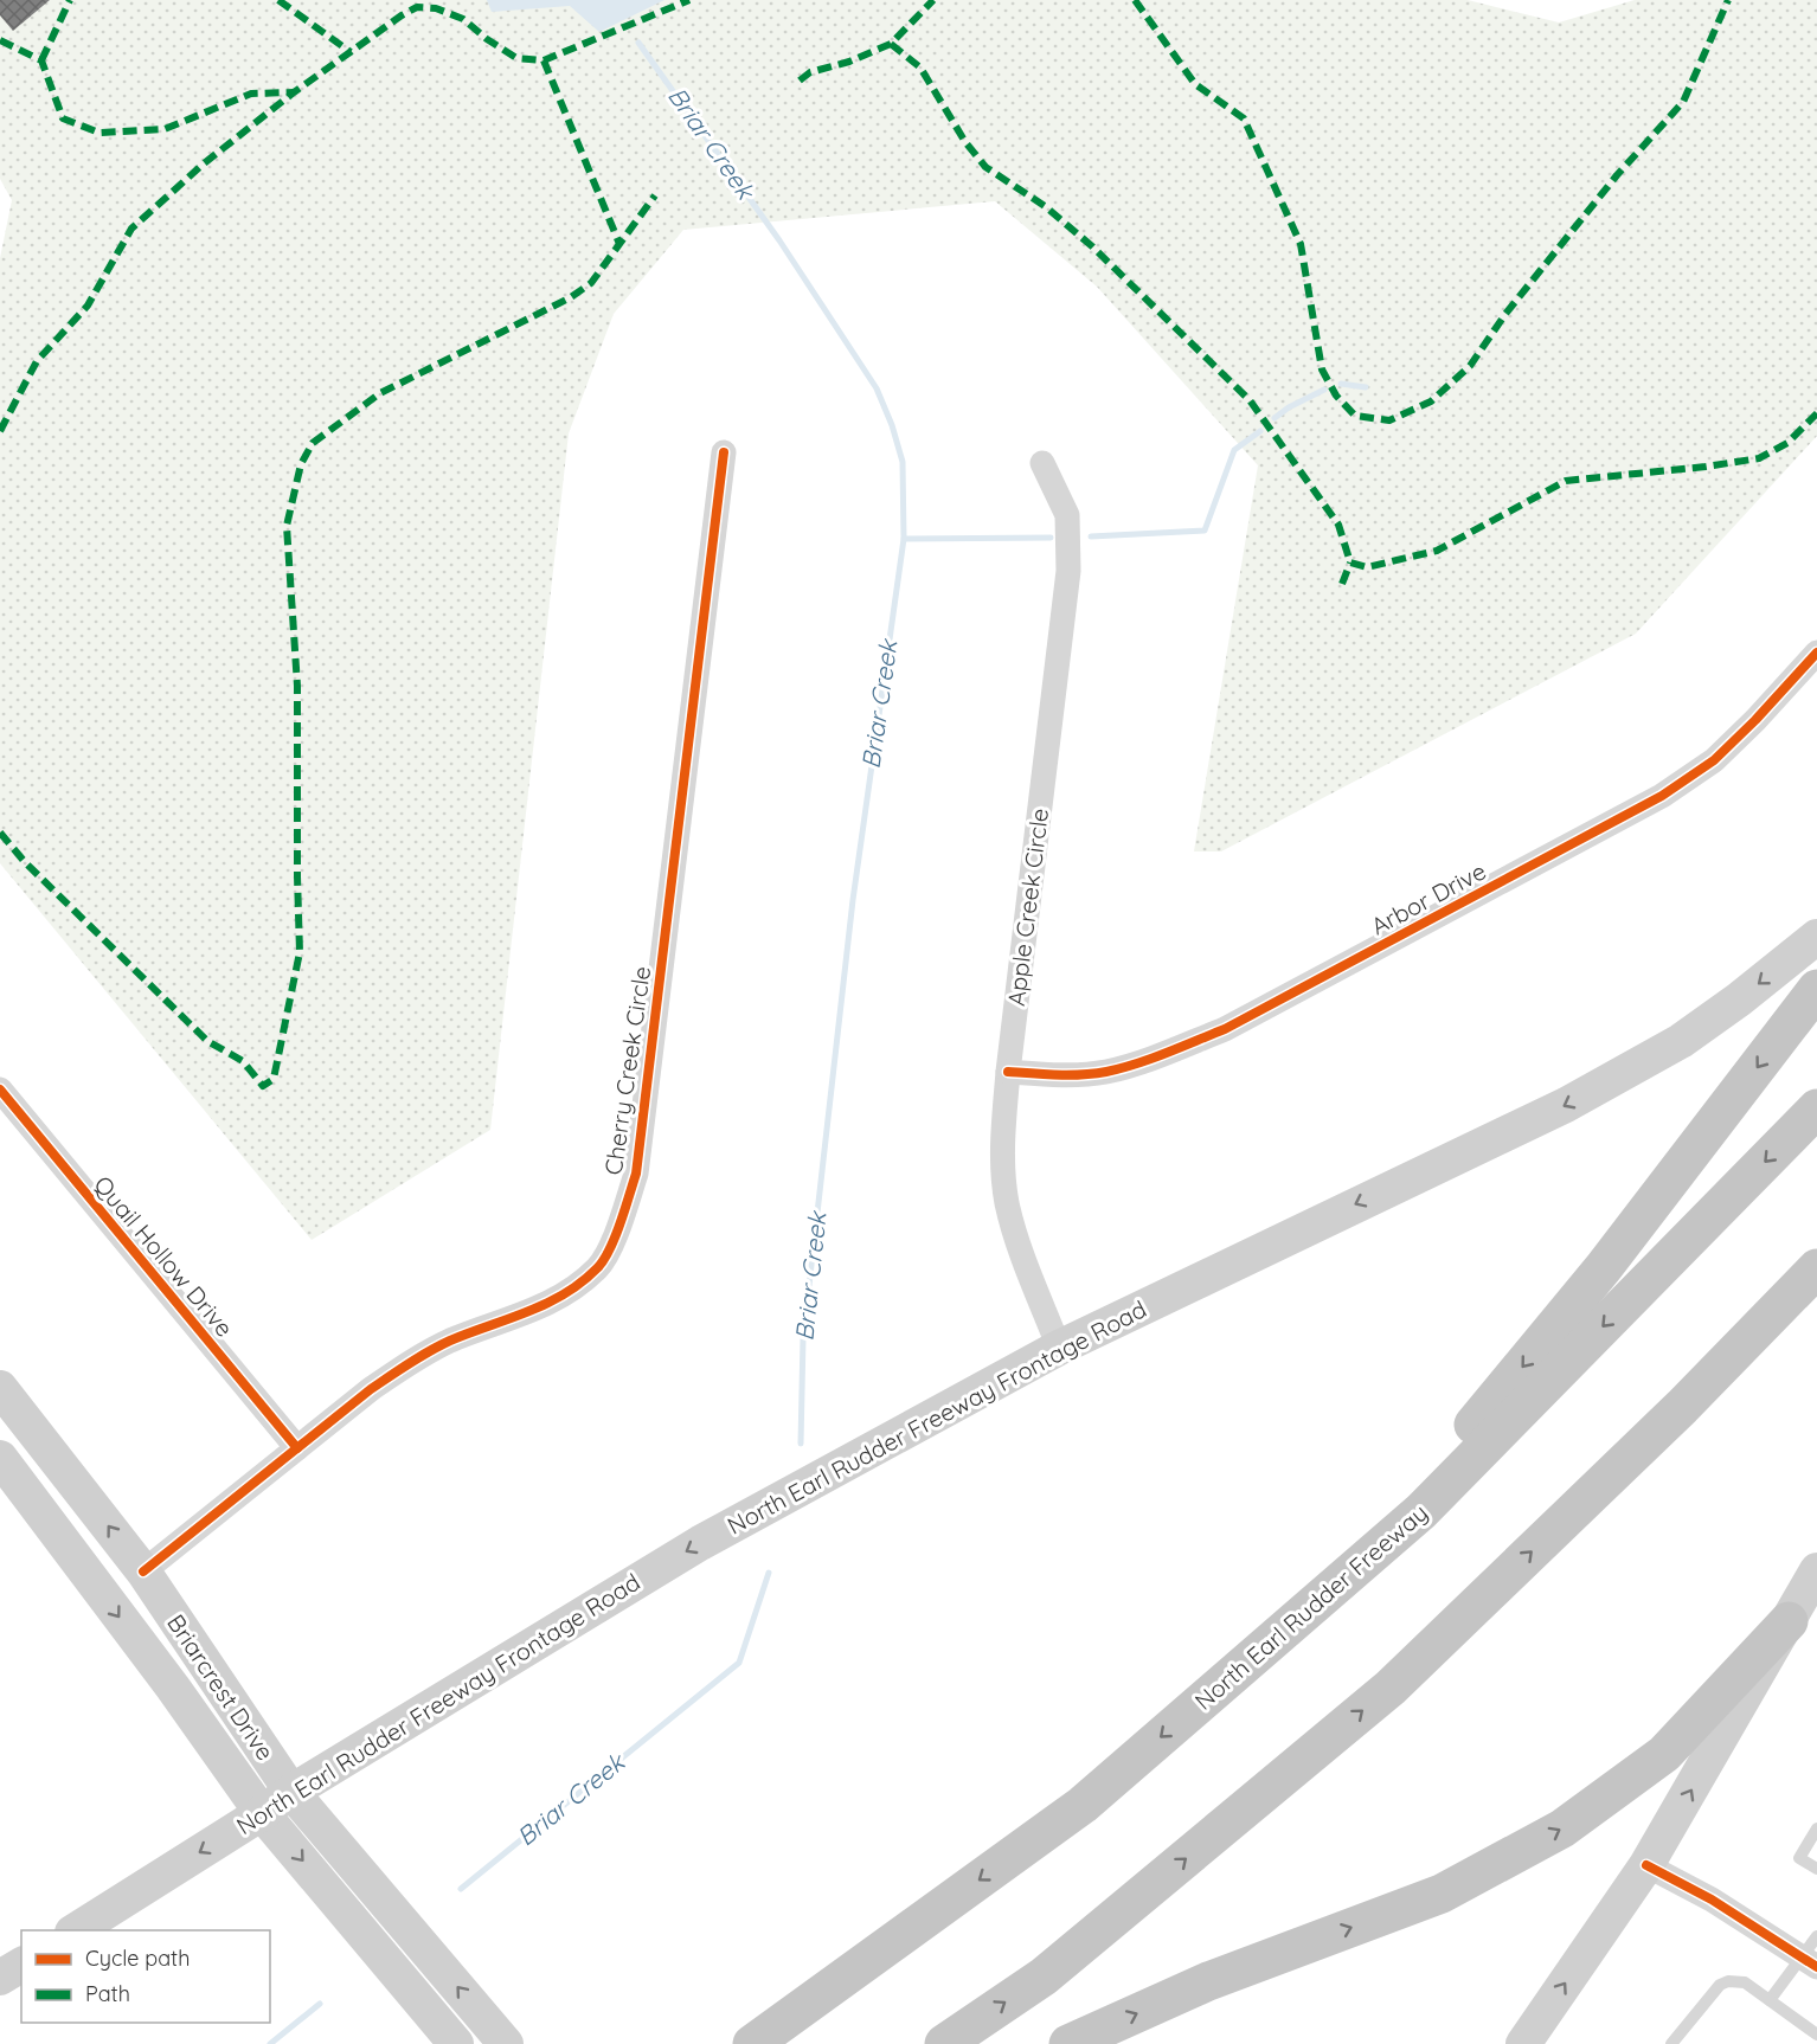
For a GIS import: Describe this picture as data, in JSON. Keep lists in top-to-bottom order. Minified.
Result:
{"streets":{"highway":["North Earl Rudder Freeway"],"main road":["North Earl Rudder Freeway Frontage Road","Briarcrest Drive"],"street":["Arbor Drive","Apple Creek Circle","Cherry Creek Circle","Quail Hollow Drive"]},"crossings":[["Arbor Drive","Apple Creek Circle"],["Apple Creek Circle","North Earl Rudder Freeway Frontage Road"],["Cherry Creek Circle","Quail Hollow Drive"],["Cherry Creek Circle","Briarcrest Drive"],["North Earl Rudder Freeway Frontage Road","Briarcrest Drive"]],"one_way":["North Earl Rudder Freeway Frontage Road"],"water":["Briar Creek"],"legend":["Cycle path","Path"]}
